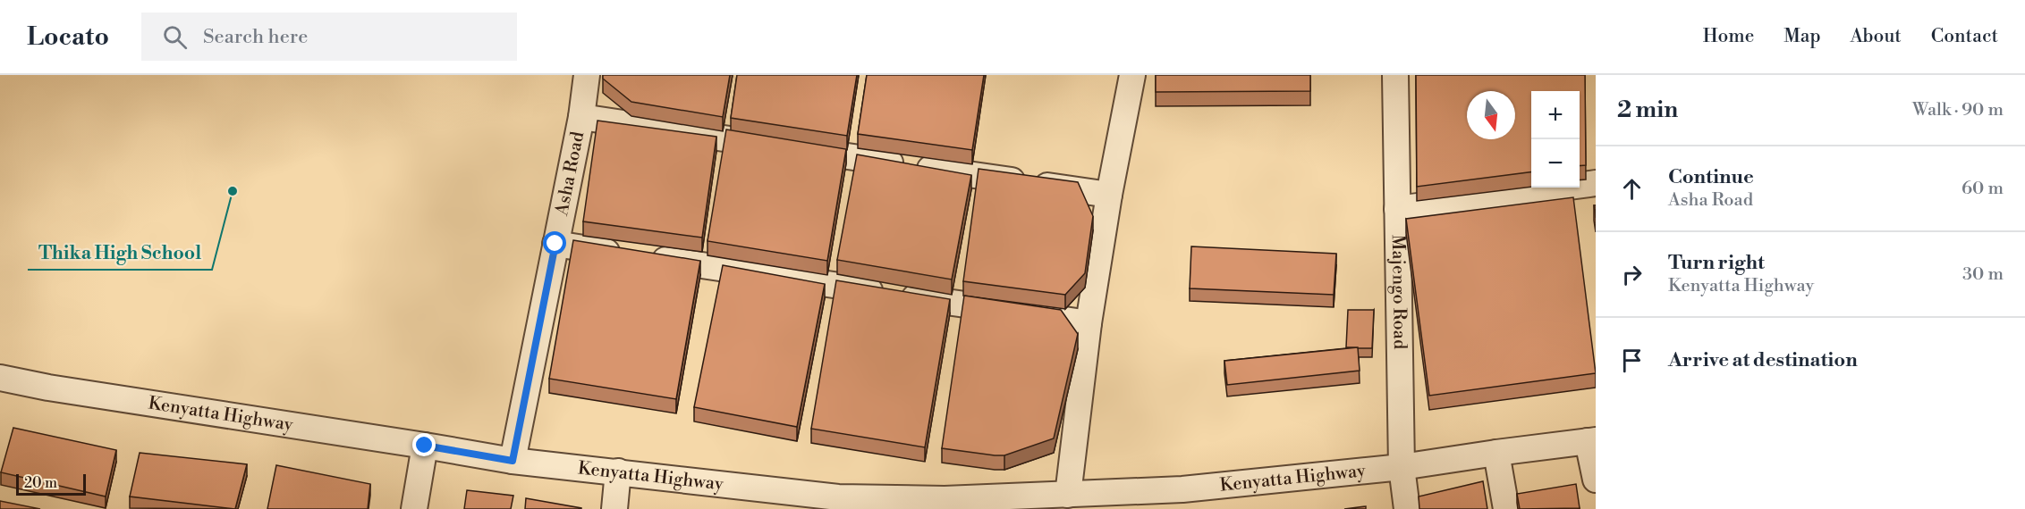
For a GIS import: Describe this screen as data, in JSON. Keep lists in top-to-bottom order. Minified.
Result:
{"streets":{"street":["Asha Road","Majengo Road","Kenyatta Highway"]},"crossings":[["Asha Road","Kenyatta Highway"],["Majengo Road","Kenyatta Highway"]],"places":["Thika High School"],"scale_bar":"20 m","north":"bottom","page":{"header":"Locato","search":"Search here","nav":["Home","Map","About","Contact"],"heading":["2 min","Walk · 90 m"],"map_buttons":["+","−"],"list":[["Continue","Asha Road","60 m"],["Turn right","Kenyatta Highway","30 m"],"Arrive at destination"],"scale":"20 m"}}
